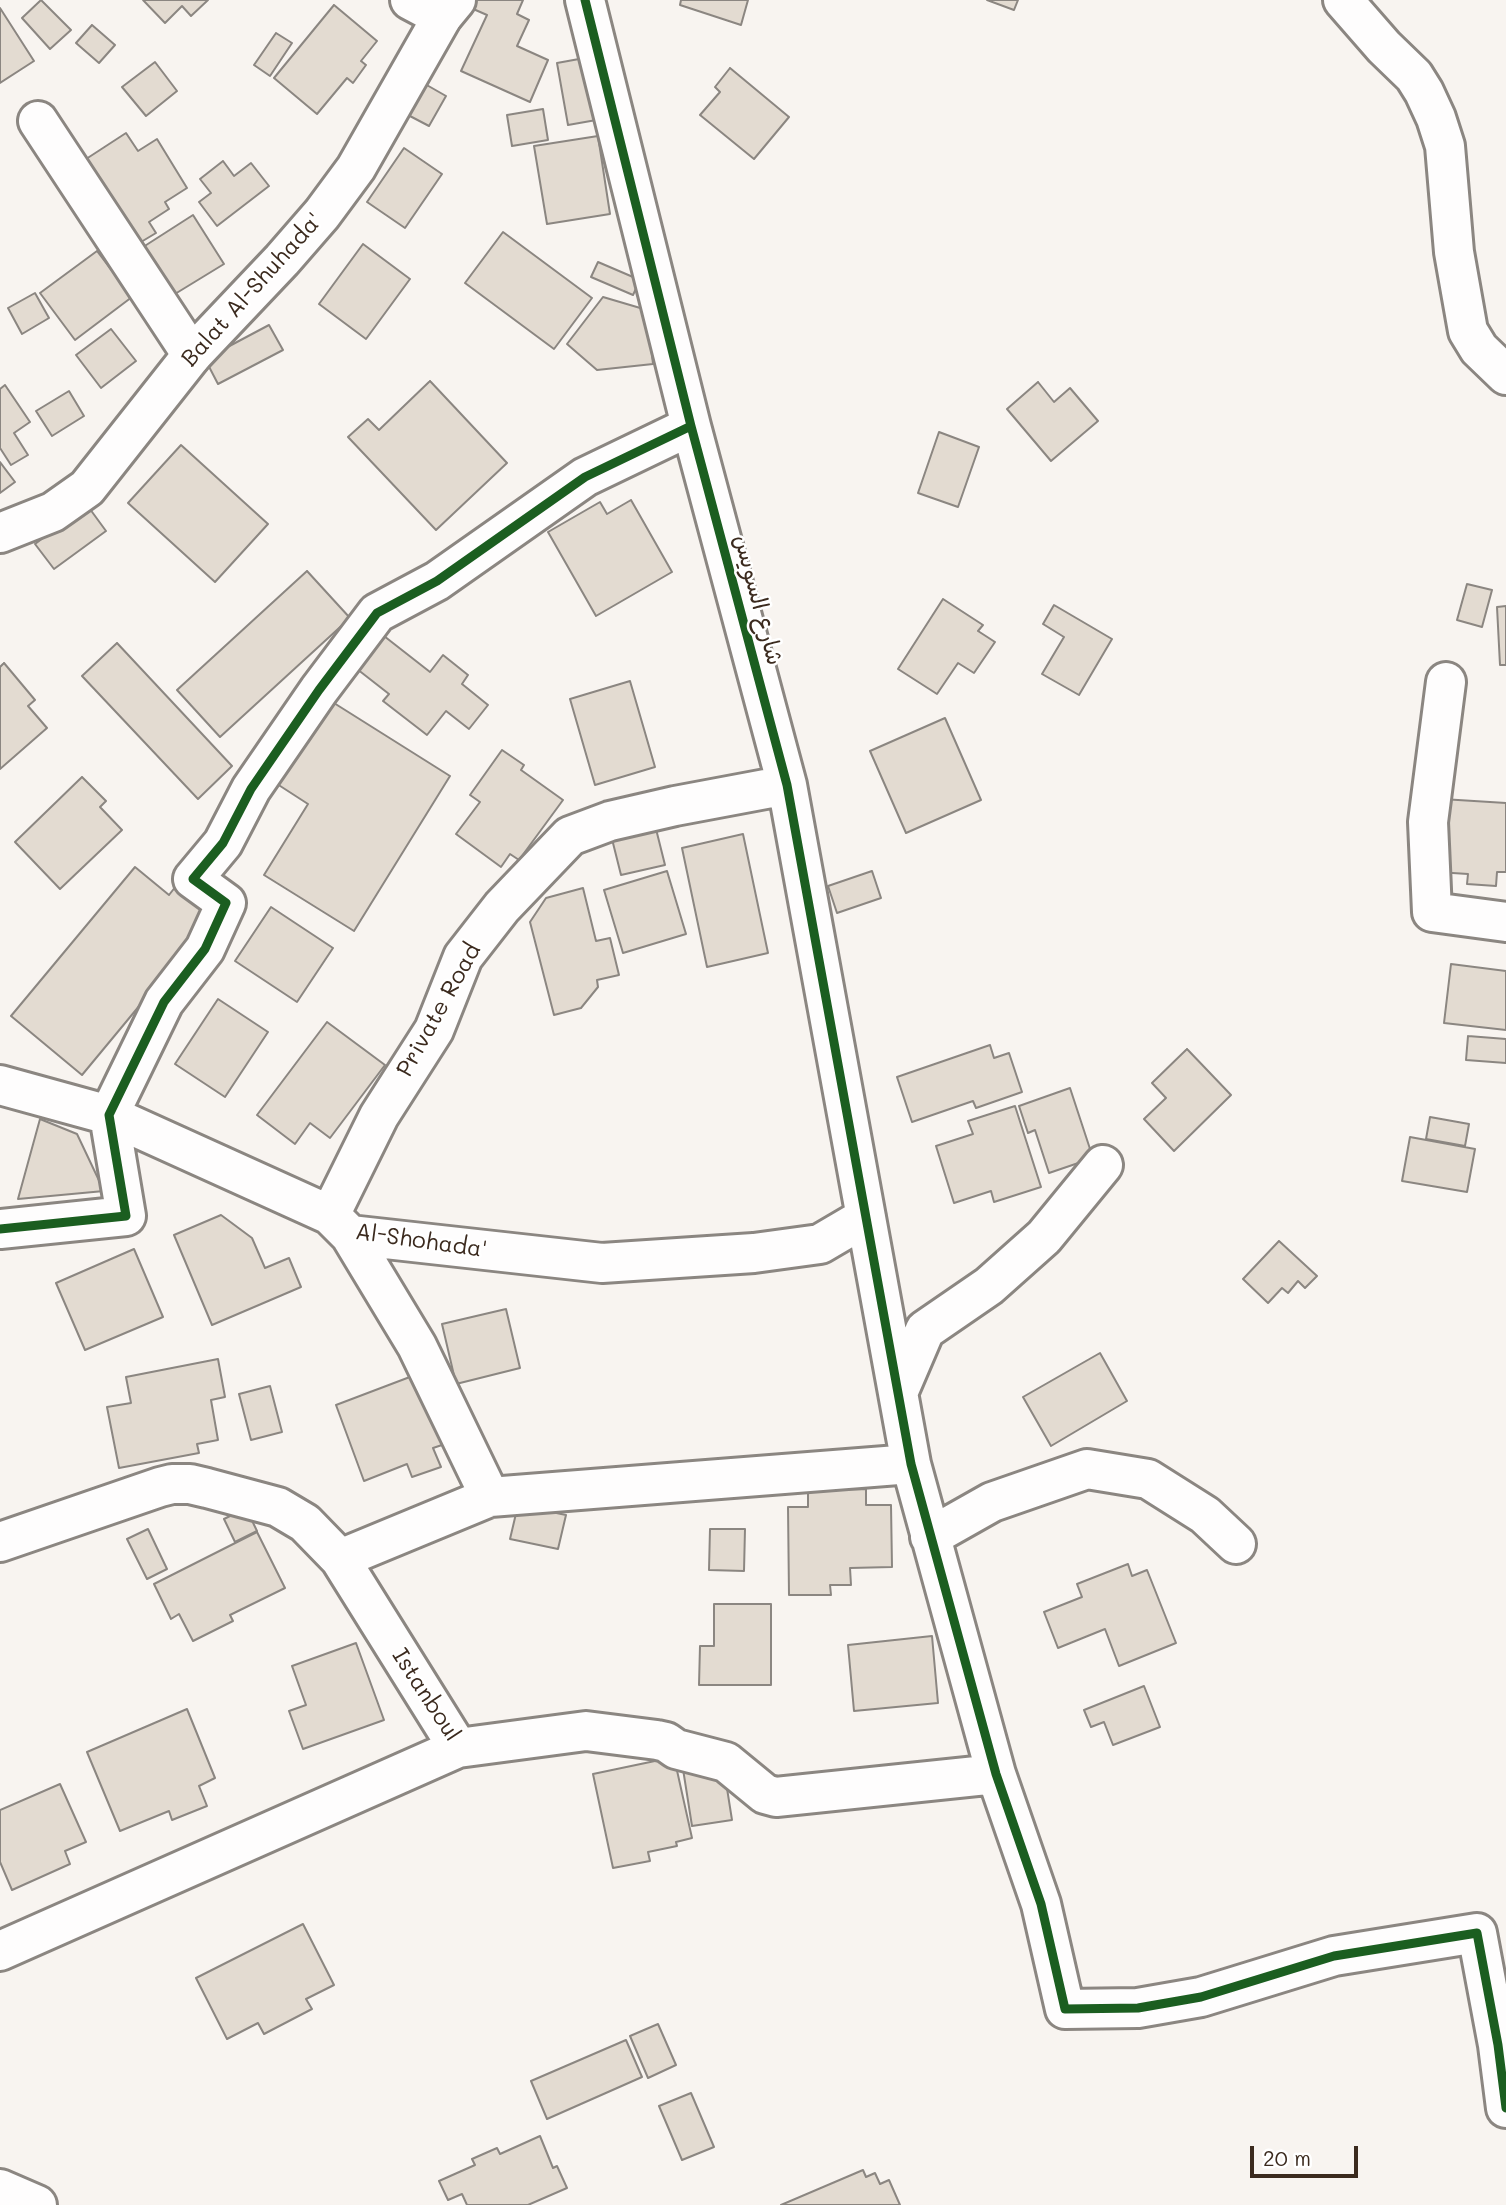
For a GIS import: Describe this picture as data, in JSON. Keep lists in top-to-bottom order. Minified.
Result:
{"streets":{"street":["Balat Al-Shuhada'","شارع السويس","Private Road","Al-Shohada'","Istanboul"]},"crossings":[["شارع السويس","Private Road"],["شارع السويس","Al-Shohada'"],["شارع السويس","Istanboul"],["Private Road","Al-Shohada'"]],"scale_bar":"20 m"}
